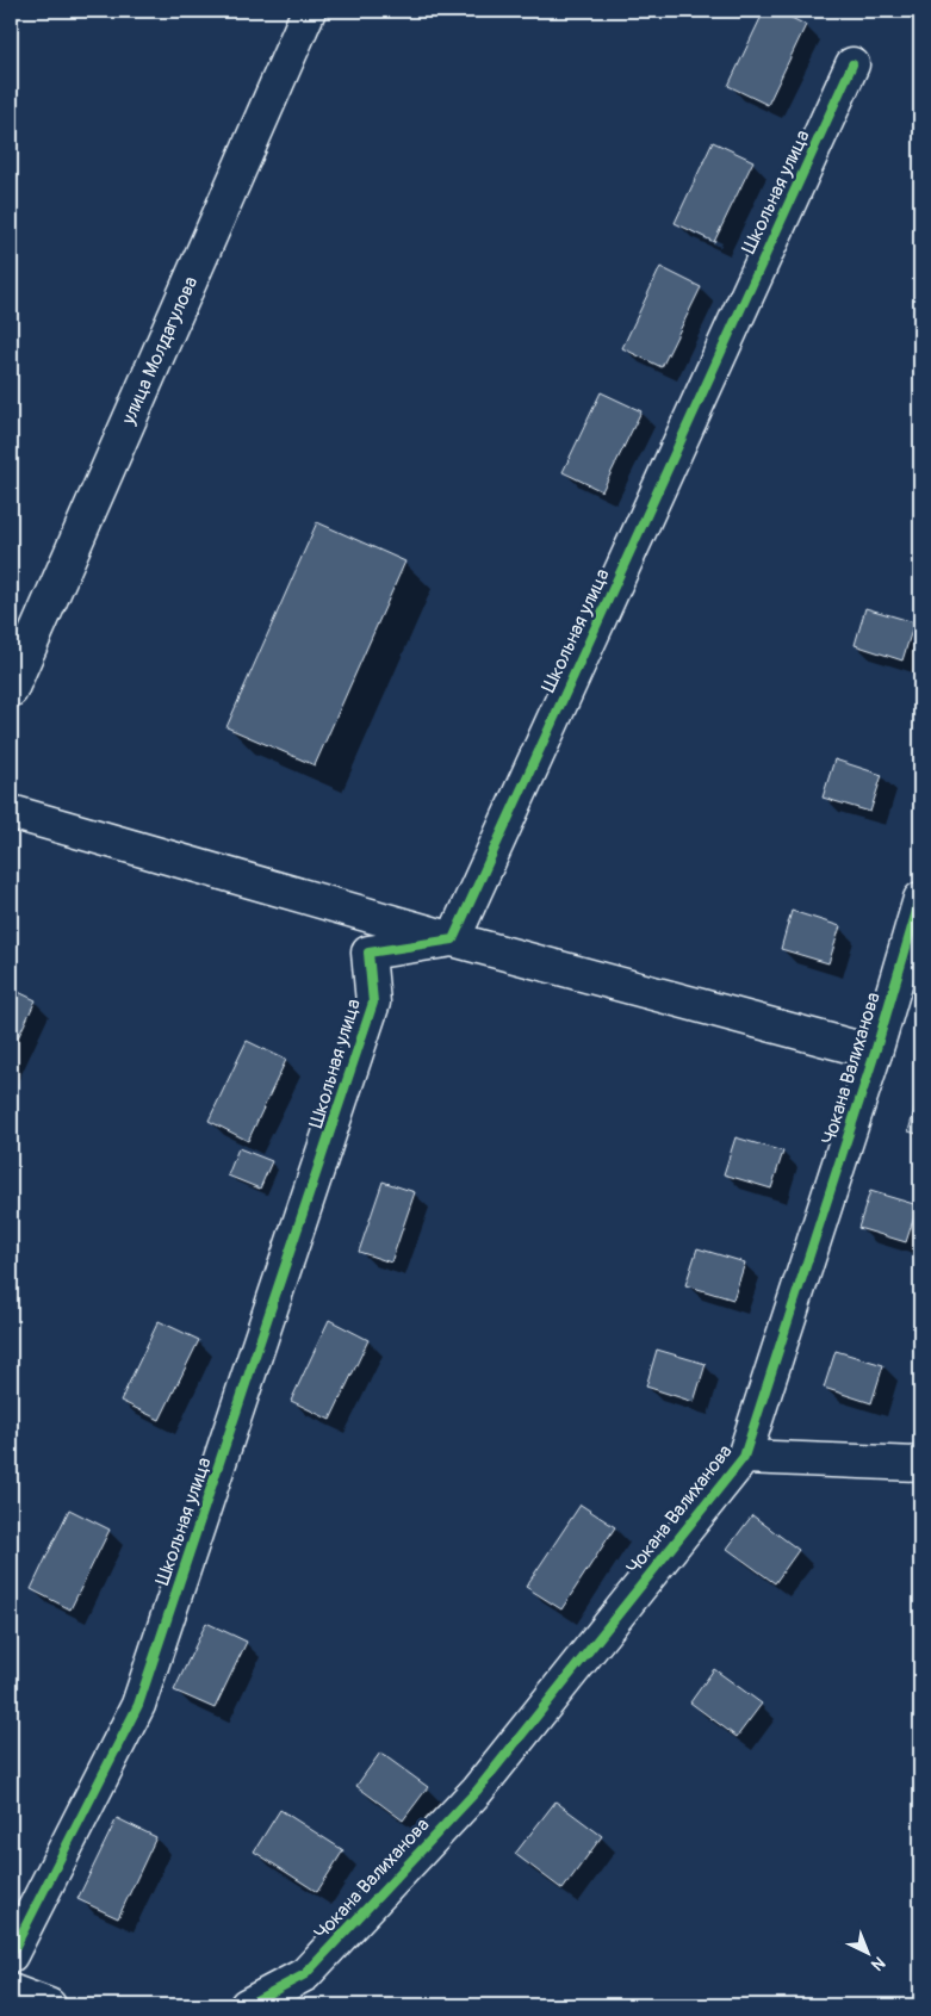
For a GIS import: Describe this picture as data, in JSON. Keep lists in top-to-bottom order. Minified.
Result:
{"streets":{"street":["Школьная улица","улица Молдагулова","Чокана Валиханова"]},"north":"bottom right"}
